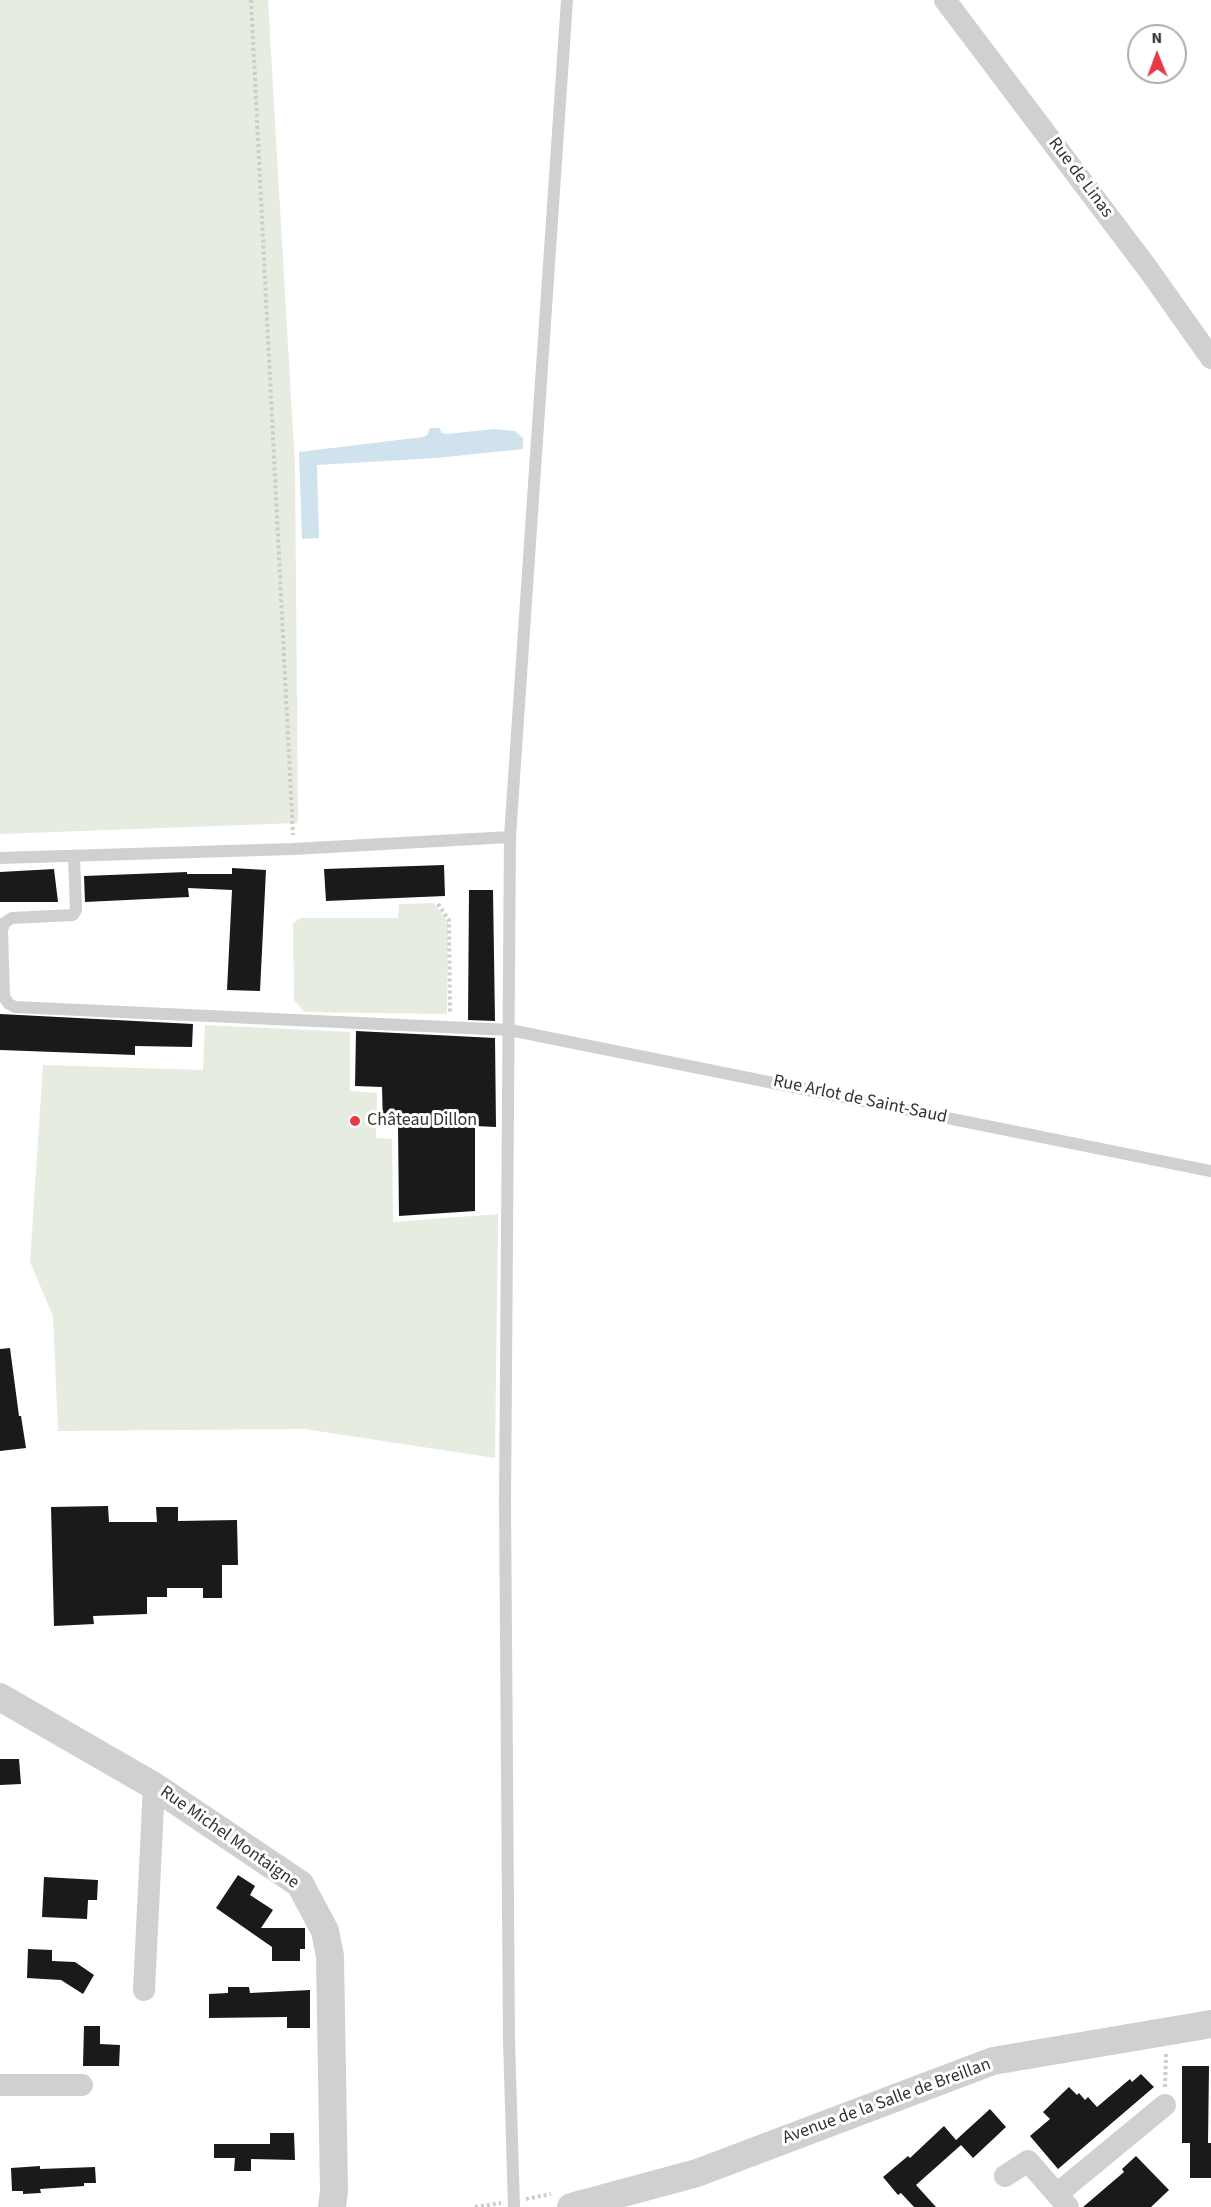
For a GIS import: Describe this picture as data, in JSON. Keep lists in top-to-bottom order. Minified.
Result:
{"streets":{"street":["Rue de Linas","Rue Michel Montaigne","Avenue de la Salle de Breillan"],"lane":["Rue Arlot de Saint-Saud"]},"places":["Château Dillon"],"north":"top"}
